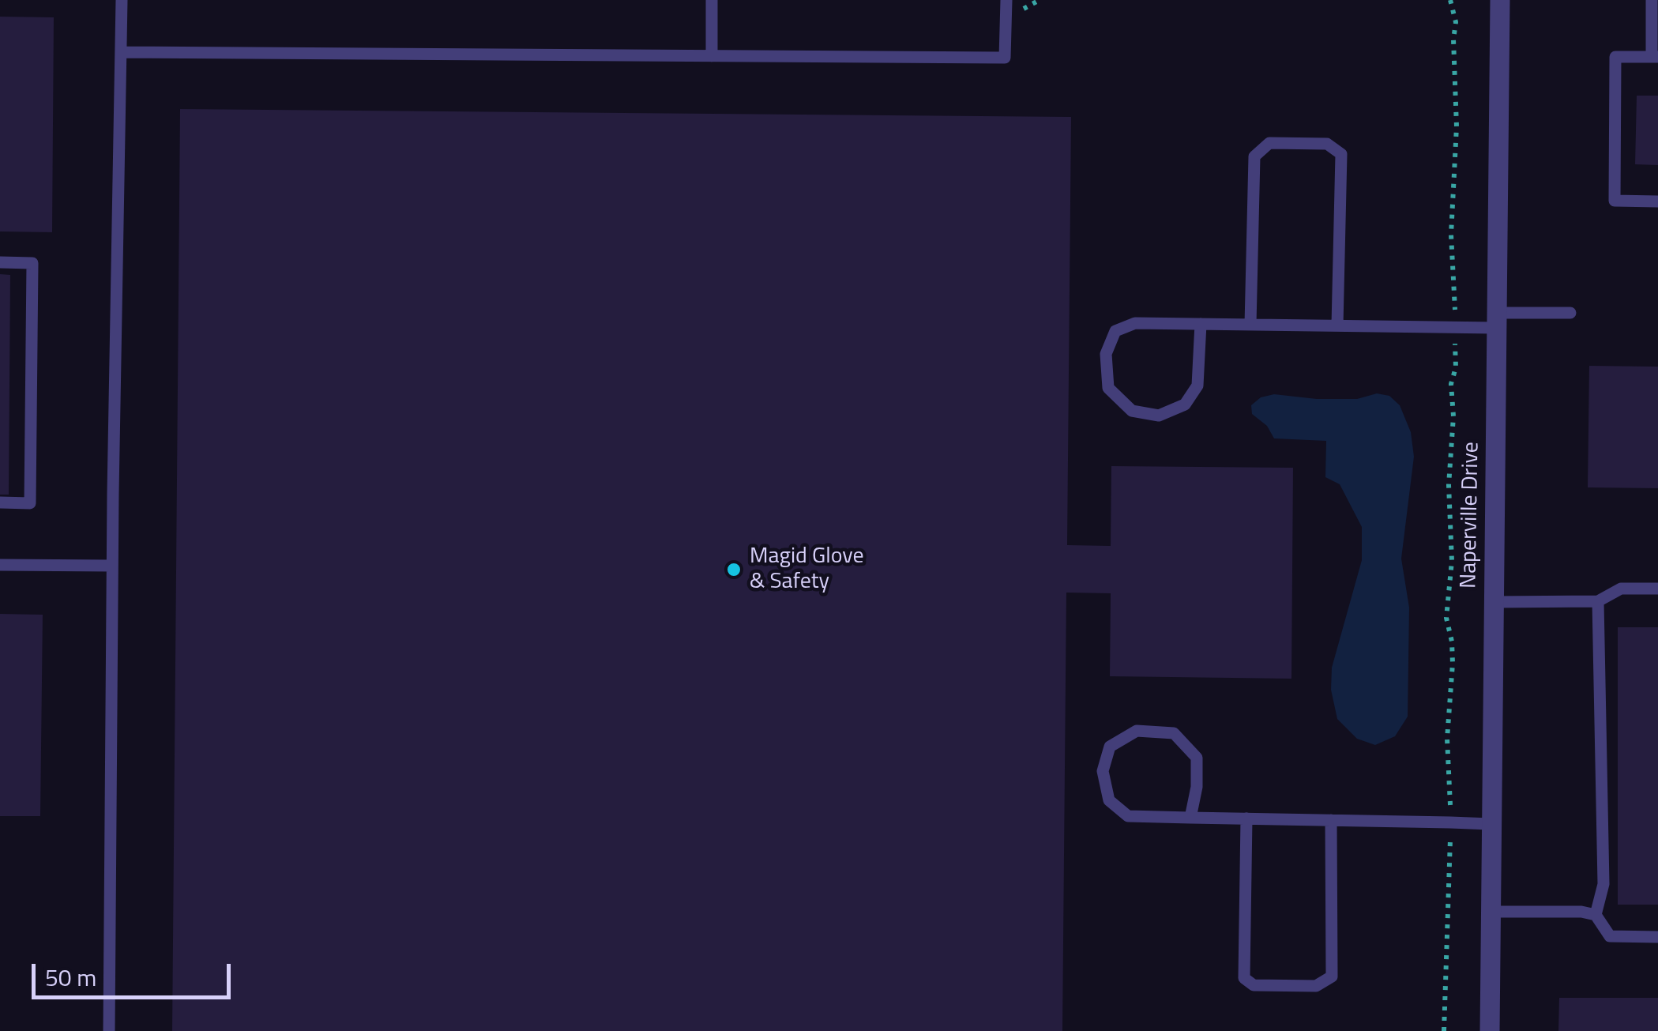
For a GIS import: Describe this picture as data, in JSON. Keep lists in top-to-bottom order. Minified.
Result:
{"streets":{"street":["Naperville Drive"]},"places":["Magid Glove & Safety"],"scale_bar":"50 m"}
